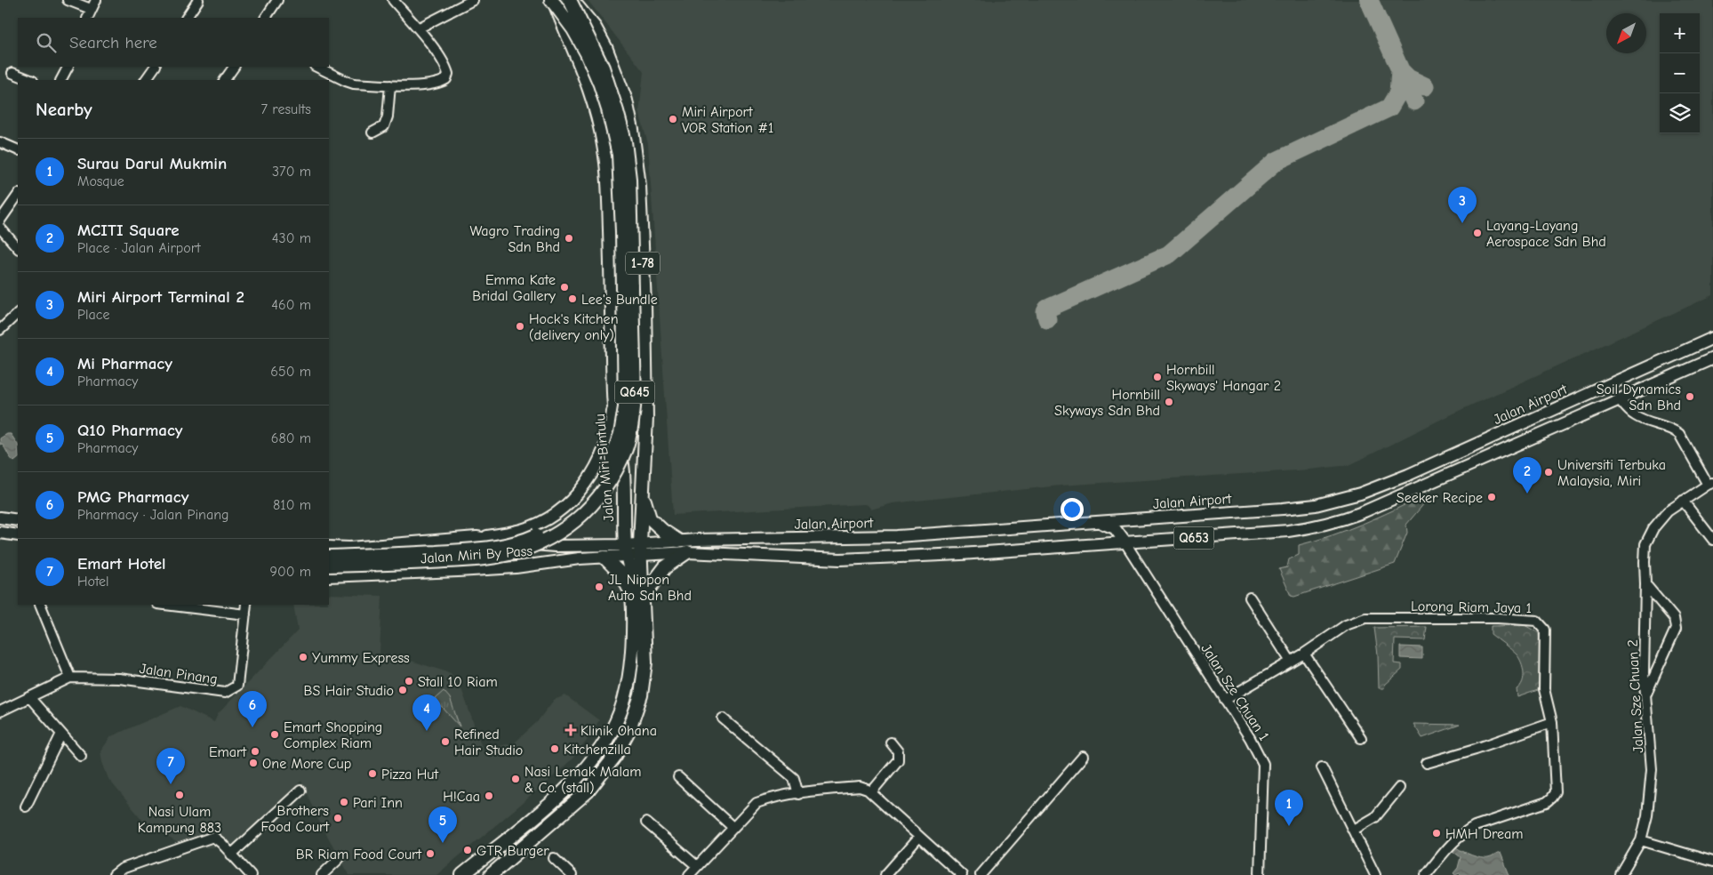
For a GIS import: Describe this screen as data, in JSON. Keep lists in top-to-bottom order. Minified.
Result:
{"streets":{"highway":["1-78","Q645","Jalan Miri-Bintulu"],"main road":["Jalan Airport","Q653","Jalan Miri By Pass"],"street":["Lorong Riam Jaya 1","Jalan Pinang","Jalan Sze Chuan 1","Jalan Sze Chuan 2"]},"crossings":[["Q645","Jalan Miri-Bintulu"],["Jalan Airport","Jalan Miri-Bintulu"],["Jalan Airport","Q653"],["Jalan Miri-Bintulu","Q653"],["Jalan Miri-Bintulu","Jalan Miri By Pass"],["Q653","Jalan Miri By Pass"],["Q653","Jalan Sze Chuan 1"],["Q653","Jalan Sze Chuan 2"],["Lorong Riam Jaya 1","Jalan Sze Chuan 1"]],"places":{"other":["Miri Airport VOR Station #1","Layang-Layang Aerospace Sdn Bhd","Wagro Trading Sdn Bhd","Emma Kate Bridal Gallery","Lee's Bundle","Hock's Kitchen (delivery only)","Hornbill Skyways' Hangar 2","Soil Dynamics Sdn Bhd","Hornbill Skyways Sdn Bhd","Universiti Terbuka Malaysia, Miri","Seeker Recipe","JL Nippon Auto Sdn Bhd","Yummy Express","Stall 10 Riam","BS Hair Studio","Emart Shopping Complex Riam","Refined Hair Studio","Kitchenzilla","Emart","One More Cup","Pizza Hut","Nasi Lemak Malam & Co. (stall)","Nasi Ulam Kampung 883","H!Caa","Pari Inn","Brothers Food Court","HMH Dream","GTR Burger","BR Riam Food Court"],"health":["Klinik Ohana"]},"north":"bottom left","page":{"map_buttons":["+","−"],"search":"Search here","heading":["Nearby","7 results"],"list":[{"mark":"1","name":"Surau Darul Mukmin","note":"Mosque","value":"370 m"},{"mark":"2","name":"MCITI Square","note":"Place · Jalan Airport","value":"430 m"},{"mark":"3","name":"Miri Airport Terminal 2","note":"Place","value":"460 m"},{"mark":"4","name":"Mi Pharmacy","note":"Pharmacy","value":"650 m"},{"mark":"5","name":"Q10 Pharmacy","note":"Pharmacy","value":"680 m"},{"mark":"6","name":"PMG Pharmacy","note":"Pharmacy · Jalan Pinang","value":"810 m"},{"mark":"7","name":"Emart Hotel","note":"Hotel","value":"900 m"}],"pins":["3","2","6","4","7","1","5"]}}
